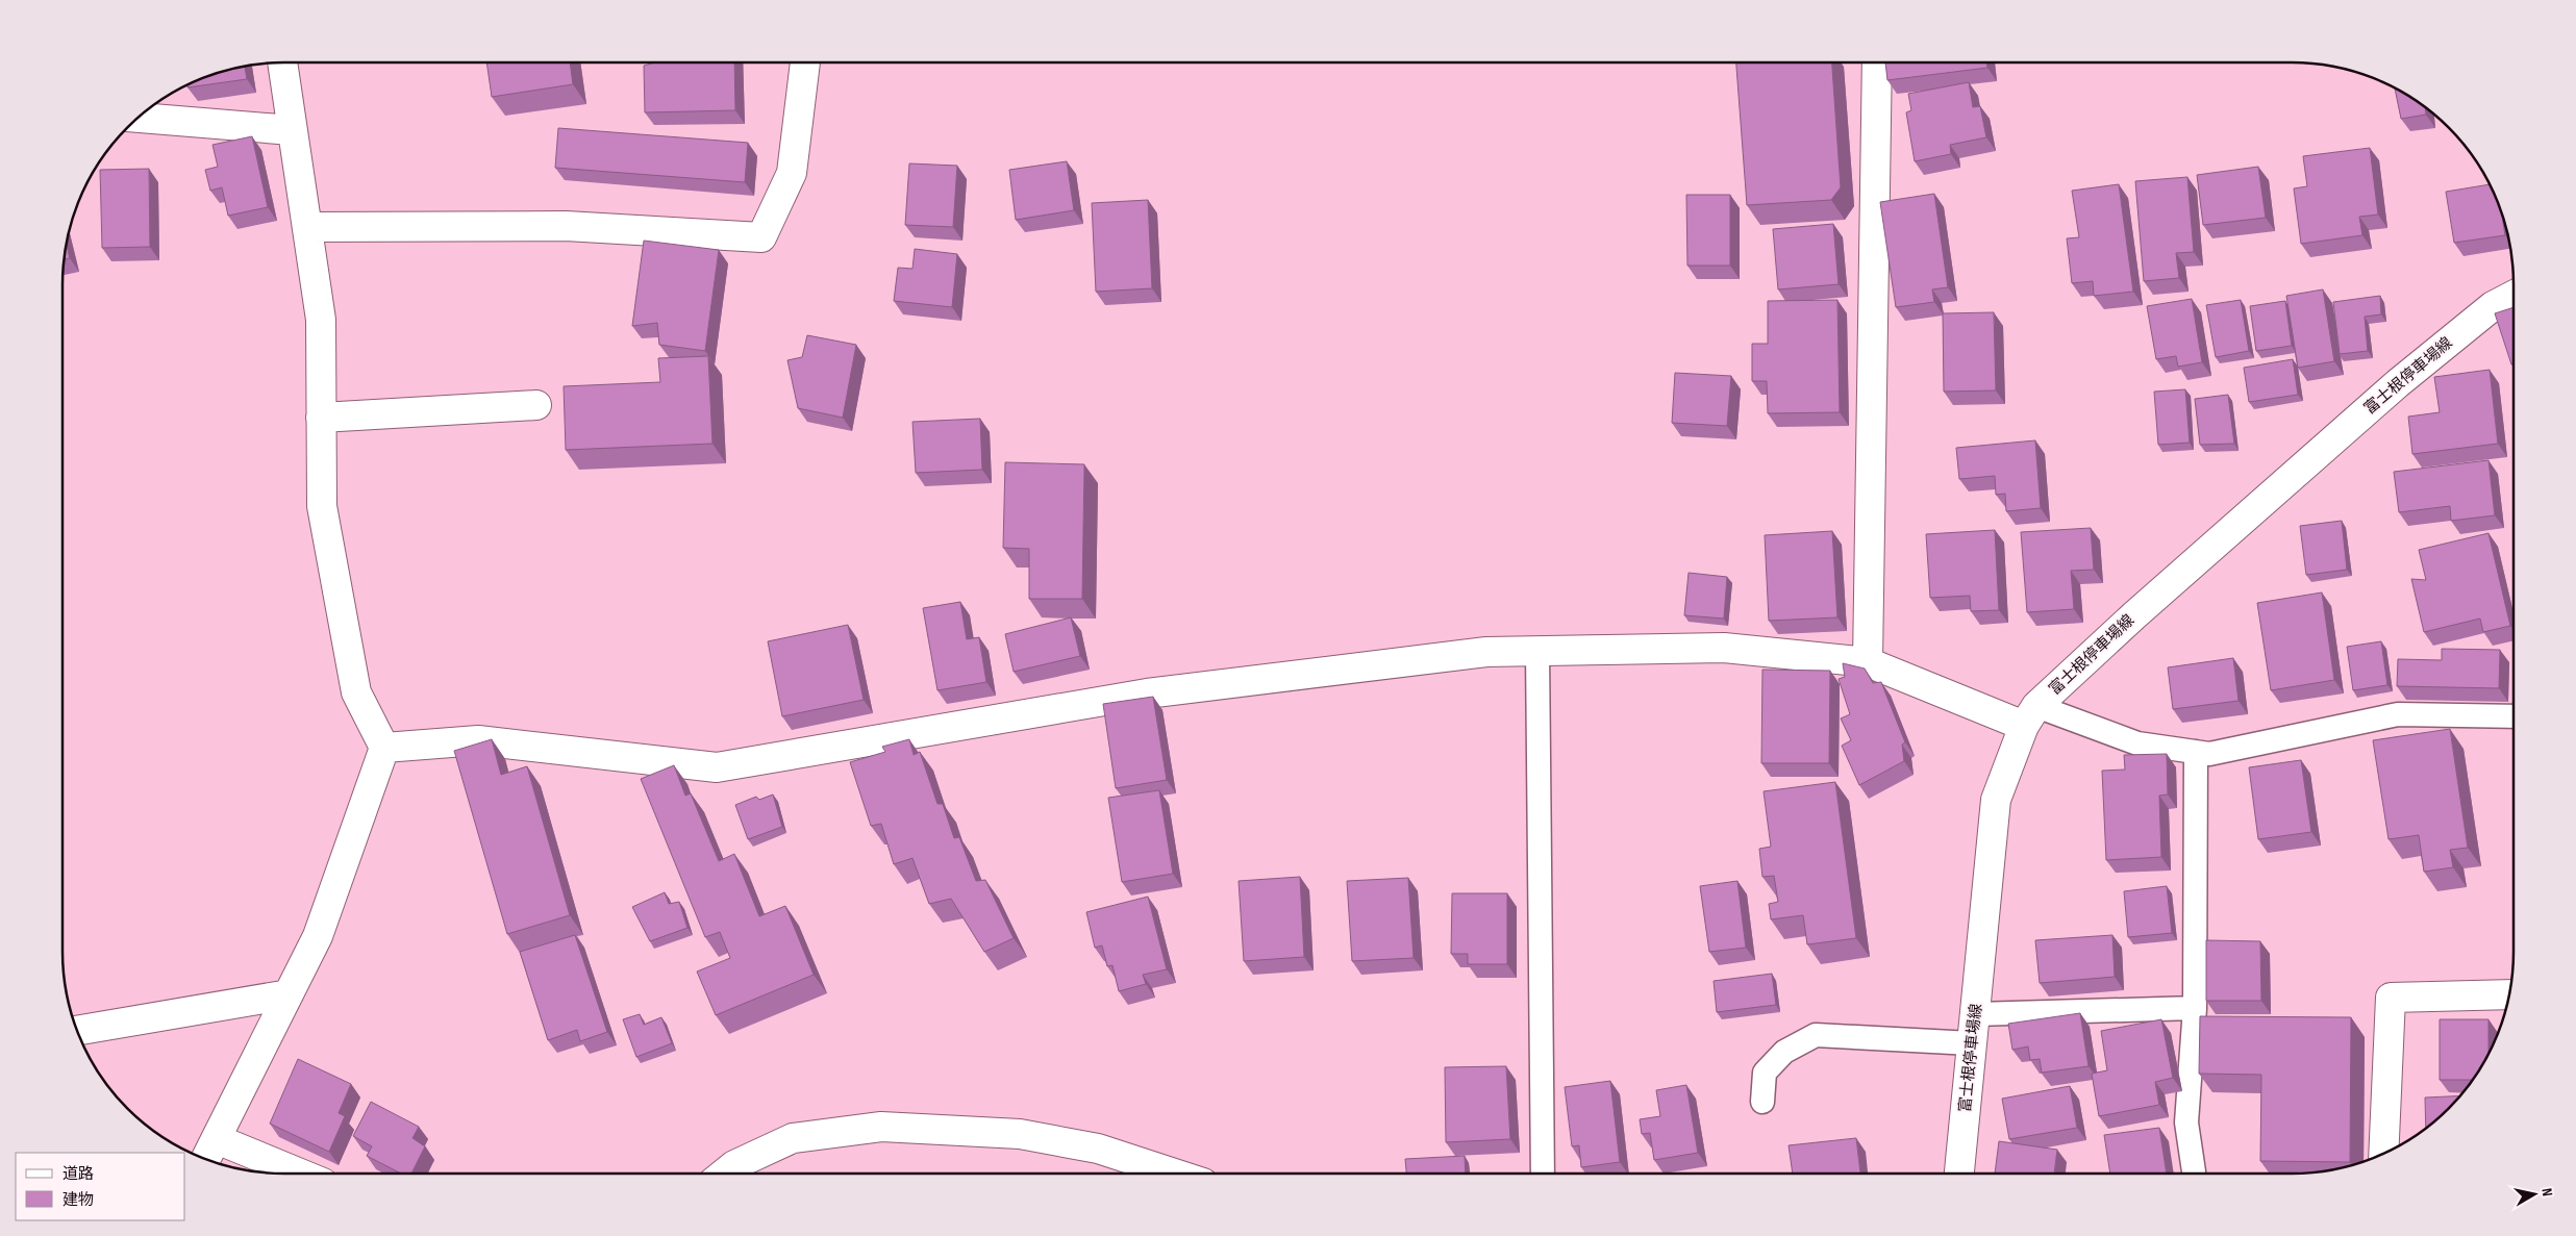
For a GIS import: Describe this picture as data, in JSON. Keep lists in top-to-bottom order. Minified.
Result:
{"streets":{"street":["富士根停車場線"]},"legend":["道路","建物"],"north":"right"}
